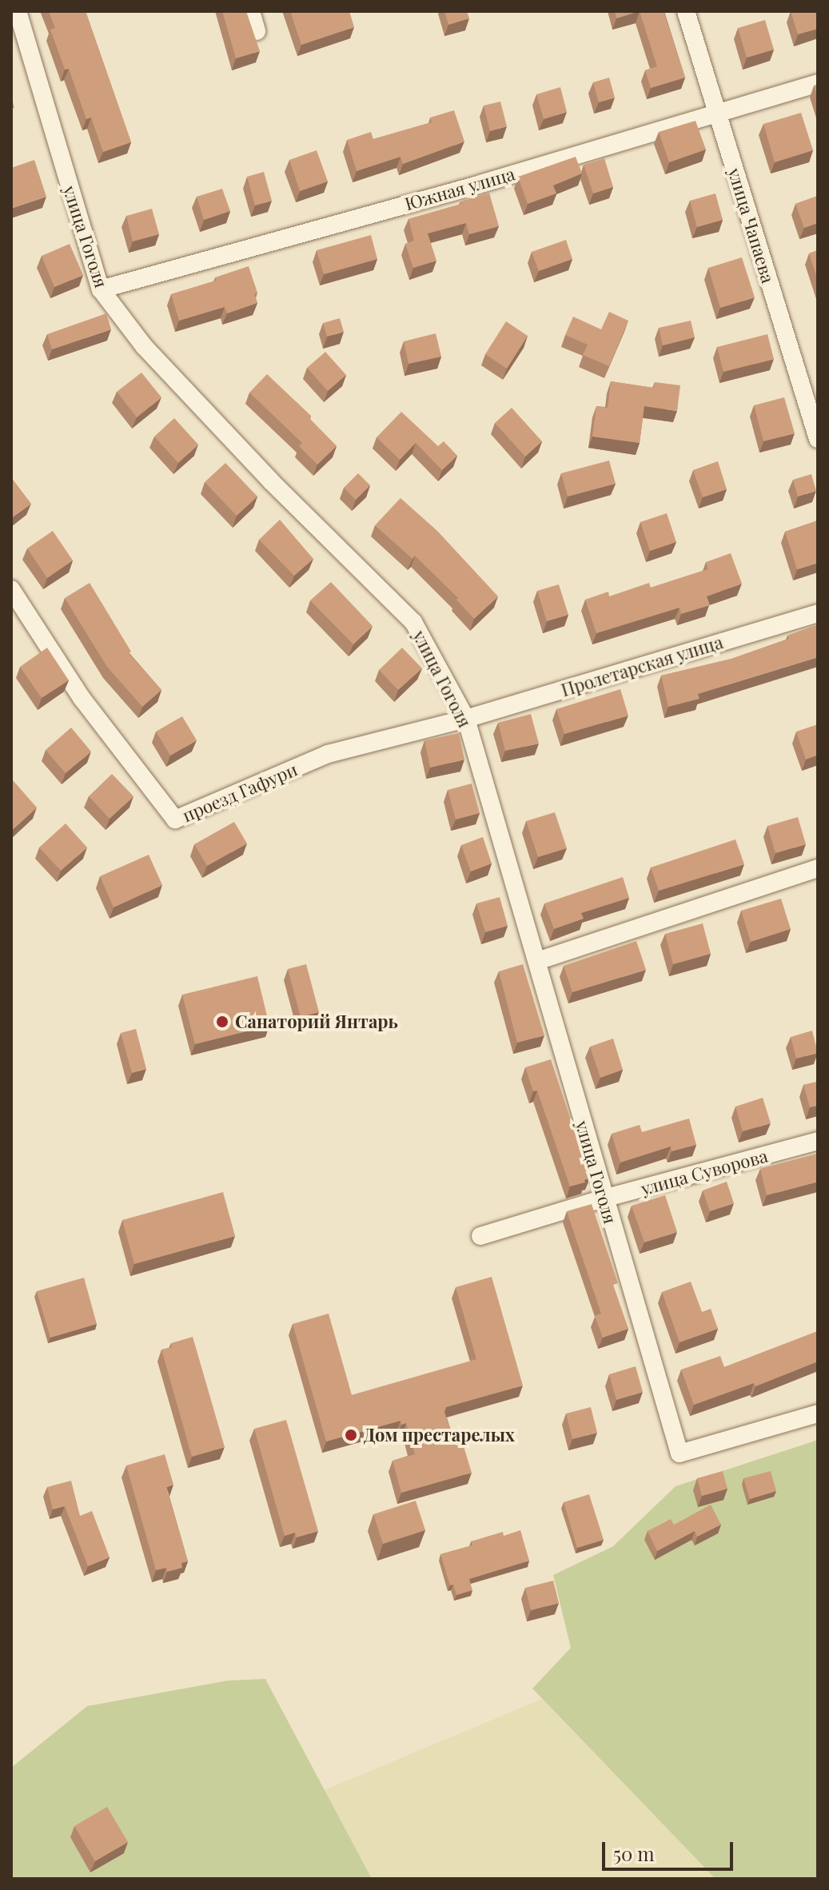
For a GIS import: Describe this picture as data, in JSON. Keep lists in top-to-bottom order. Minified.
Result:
{"streets":{"street":["Южная улица","улица Чапаева","улица Гоголя","Пролетарская улица","проезд Гафури","улица Суворова"]},"crossings":[["Южная улица","улица Чапаева"],["Южная улица","улица Гоголя"],["улица Гоголя","Пролетарская улица"],["улица Гоголя","проезд Гафури"],["улица Гоголя","улица Суворова"],["Пролетарская улица","проезд Гафури"]],"places":["Санаторий Янтарь","Дом престарелых"],"scale_bar":"50 m"}
